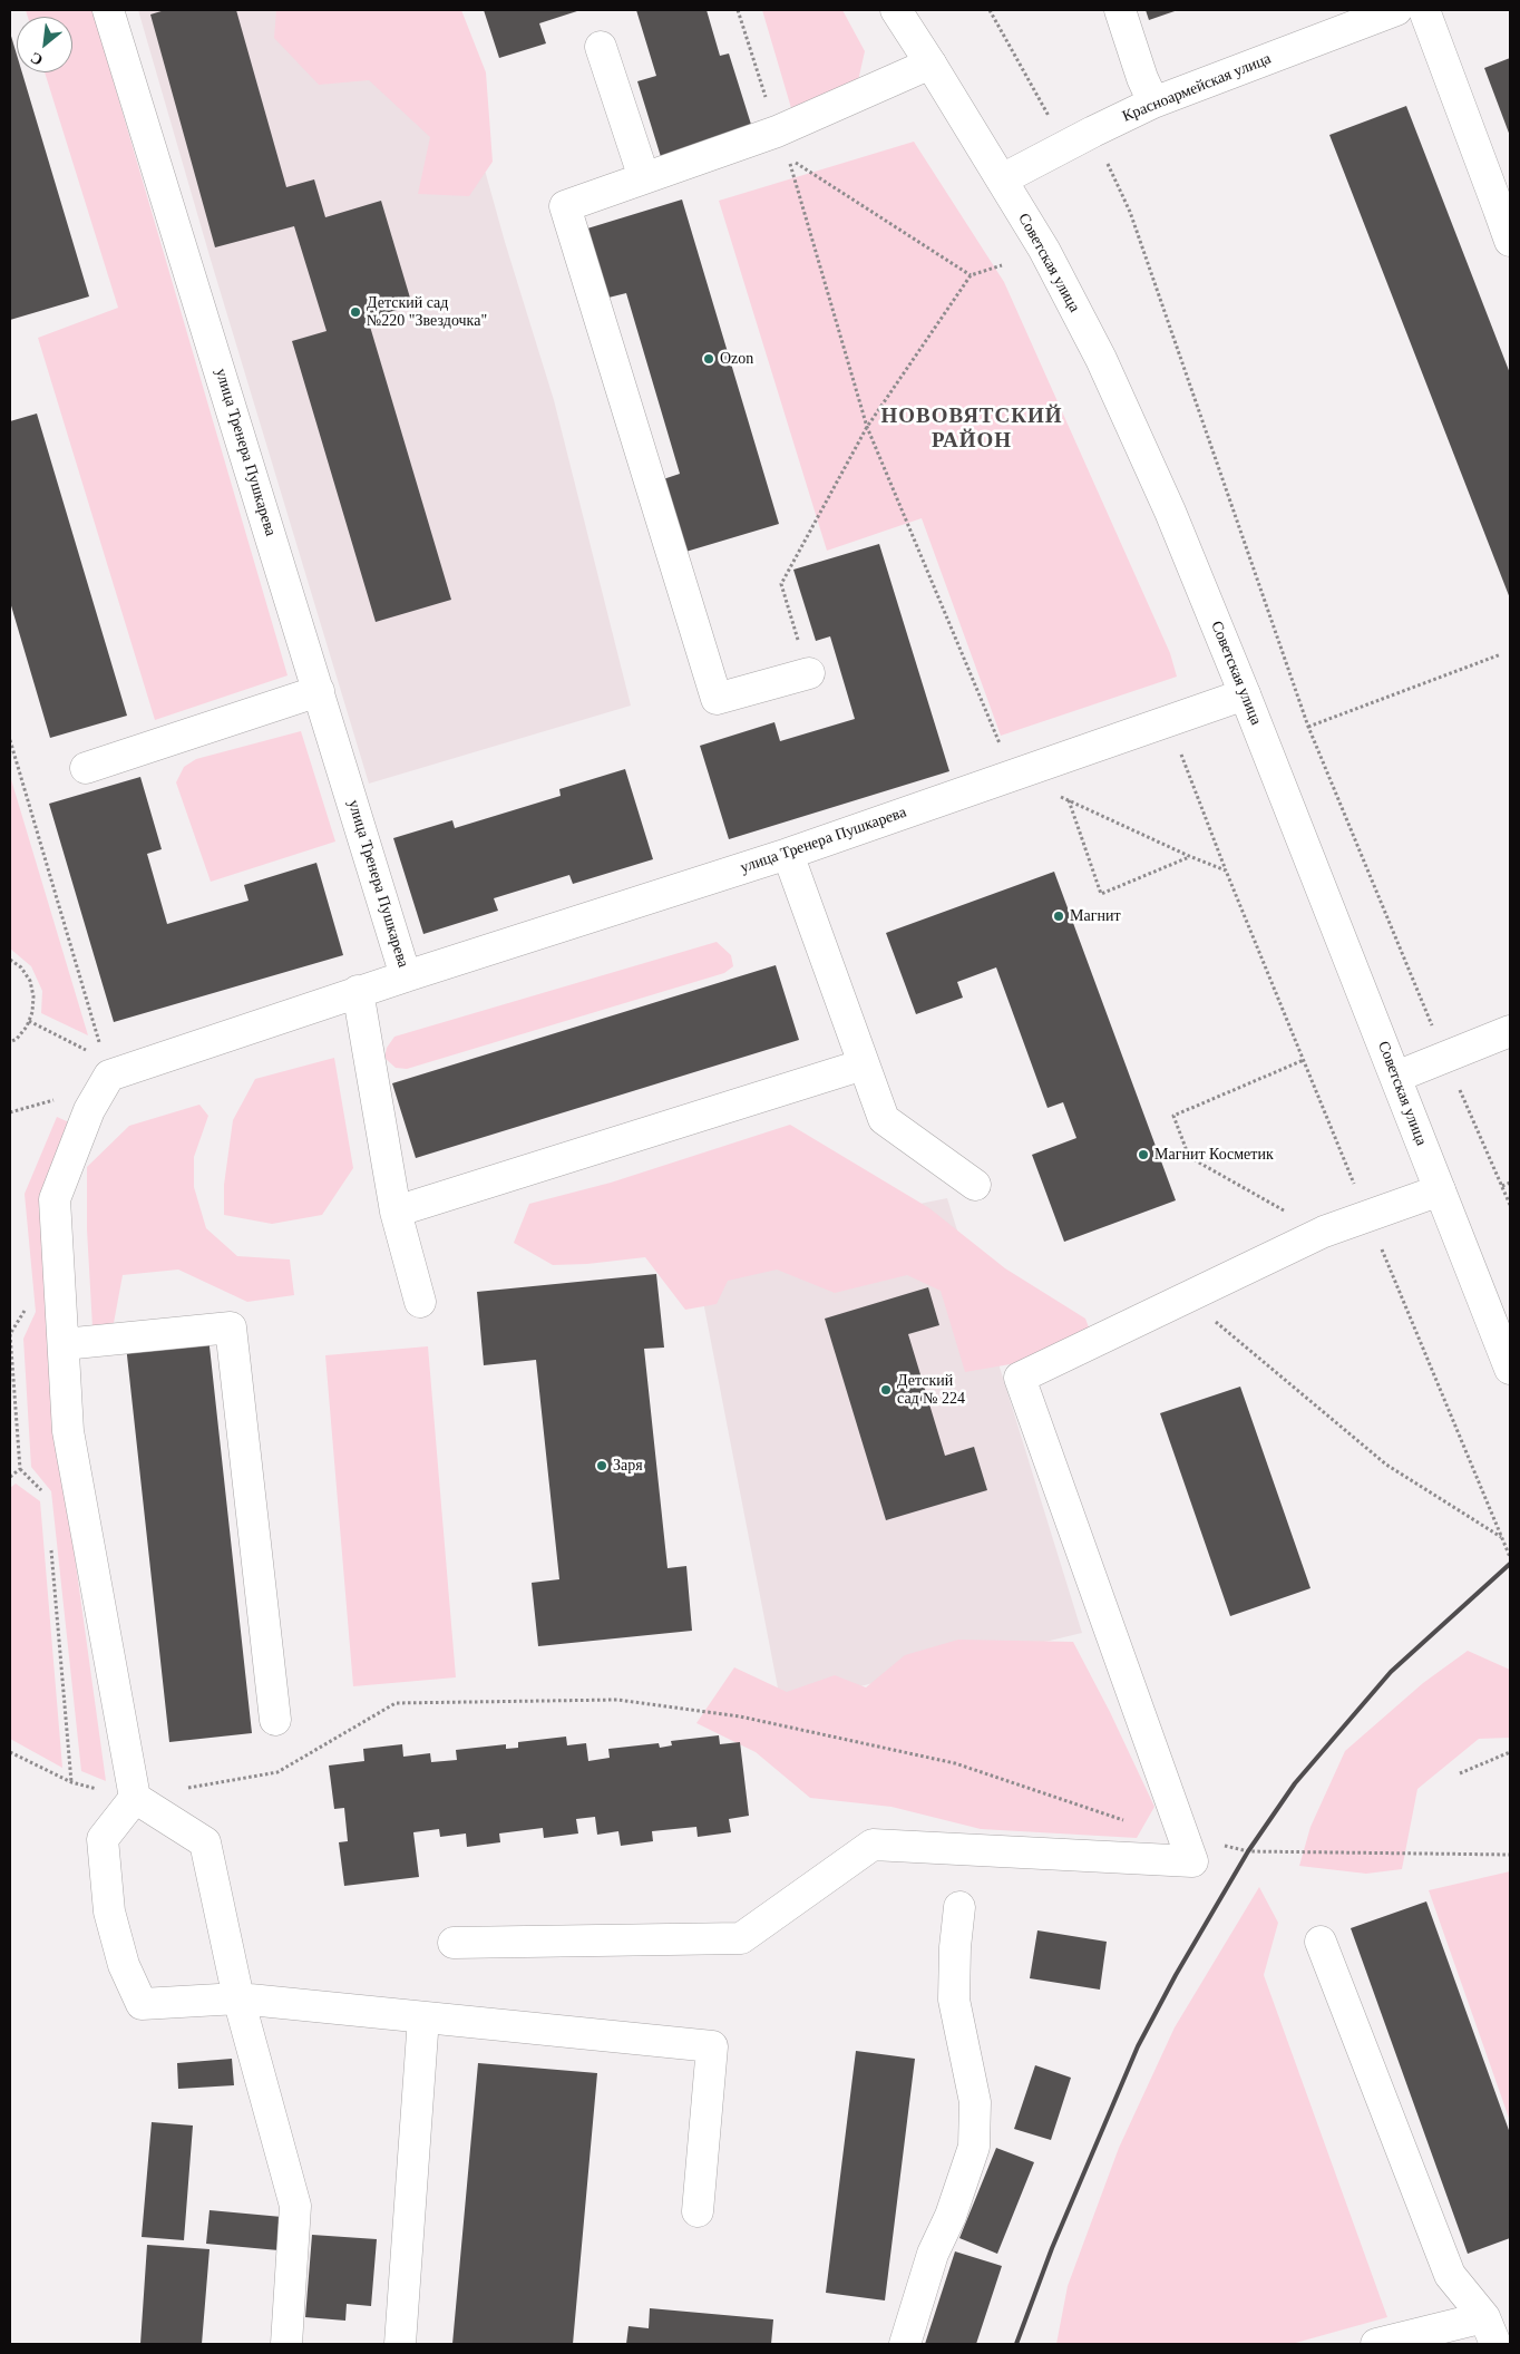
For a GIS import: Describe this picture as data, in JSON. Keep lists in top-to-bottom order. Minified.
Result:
{"streets":{"street":["Красноармейская улица","Советская улица","улица Тренера Пушкарева"]},"crossings":[["Красноармейская улица","Советская улица"],["Советская улица","улица Тренера Пушкарева"]],"districts":["НОВОВЯТСКИЙ РАЙОН"],"places":["Детский сад №220 \"Звездочка\"","Ozon","Магнит","Магнит Косметик","Детский сад № 224","Заря"],"north":"bottom left"}
